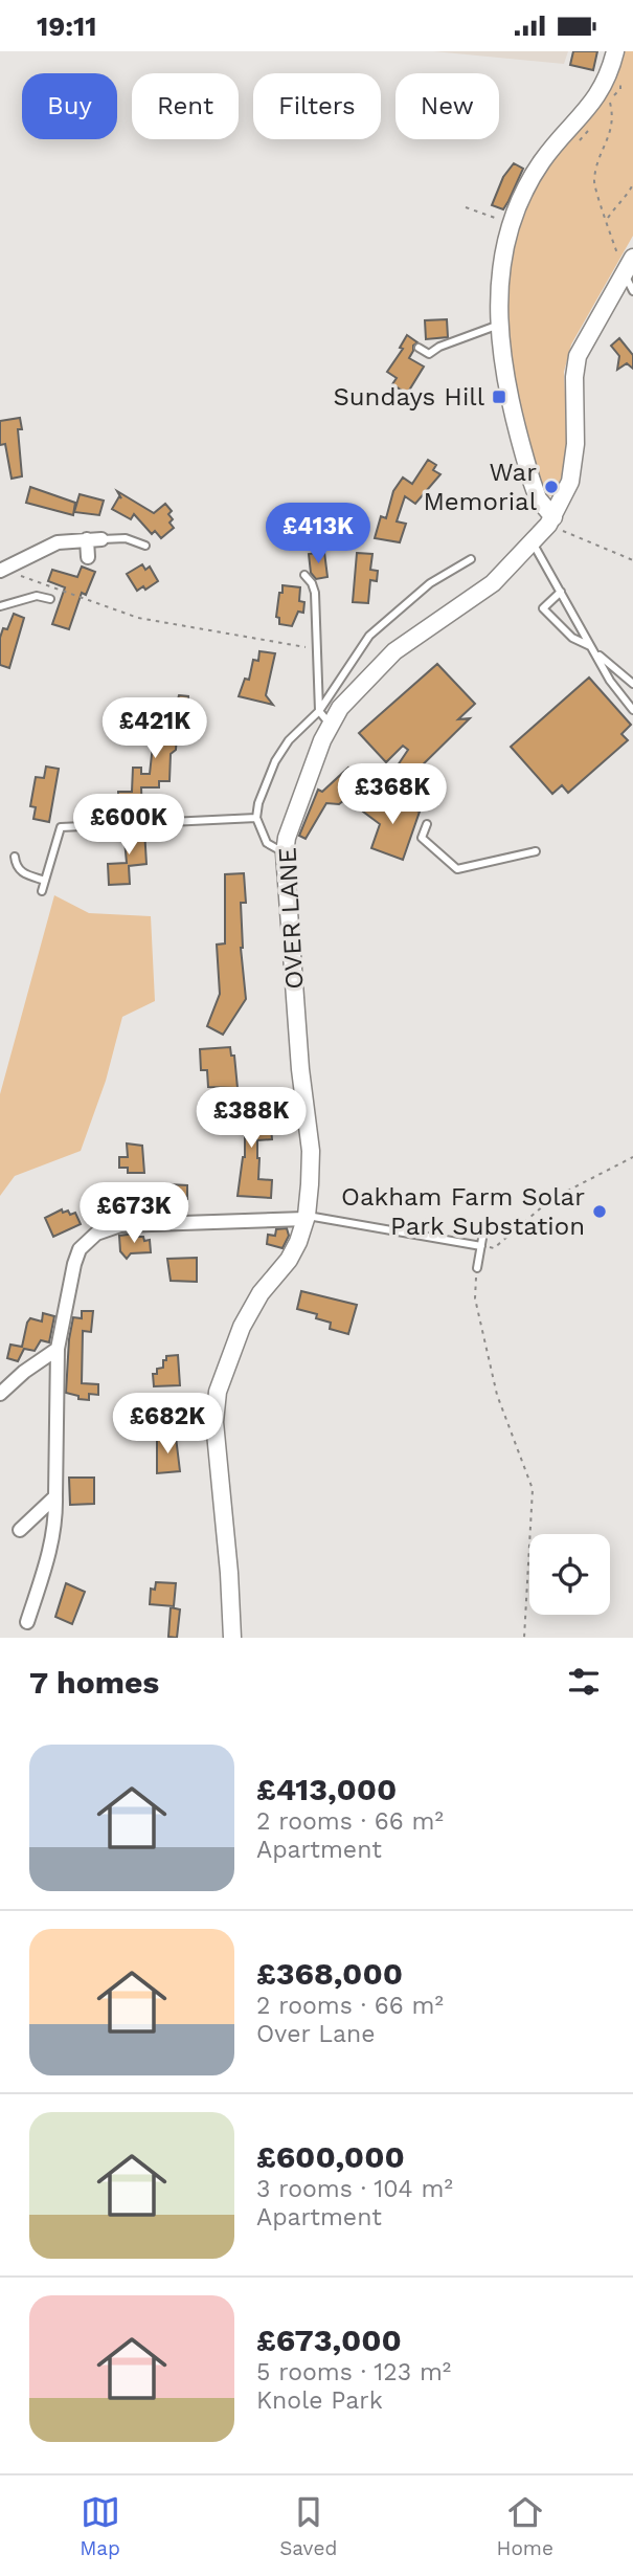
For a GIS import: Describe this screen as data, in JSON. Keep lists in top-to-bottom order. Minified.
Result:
{"streets":{"street":["OVER LANE"]},"places":{"transit":["Sundays Hill"],"other":["War Memorial","Oakham Farm Solar Park Substation"]},"page":{"status":"19:11","chip":["Buy","Rent","Filters","New"],"price":["£413K","£421K","£368K","£600K","£388K","£673K","£682K"],"heading":"7 homes","list":[{"name":"£413,000","note":"2 rooms · 66 m² · Apartment"},{"name":"£368,000","note":"2 rooms · 66 m² · Over Lane"},{"name":"£600,000","note":"3 rooms · 104 m² · Apartment"},{"name":"£673,000","note":"5 rooms · 123 m² · Knole Park"}],"tabs":["Map","Saved","Home"]}}
